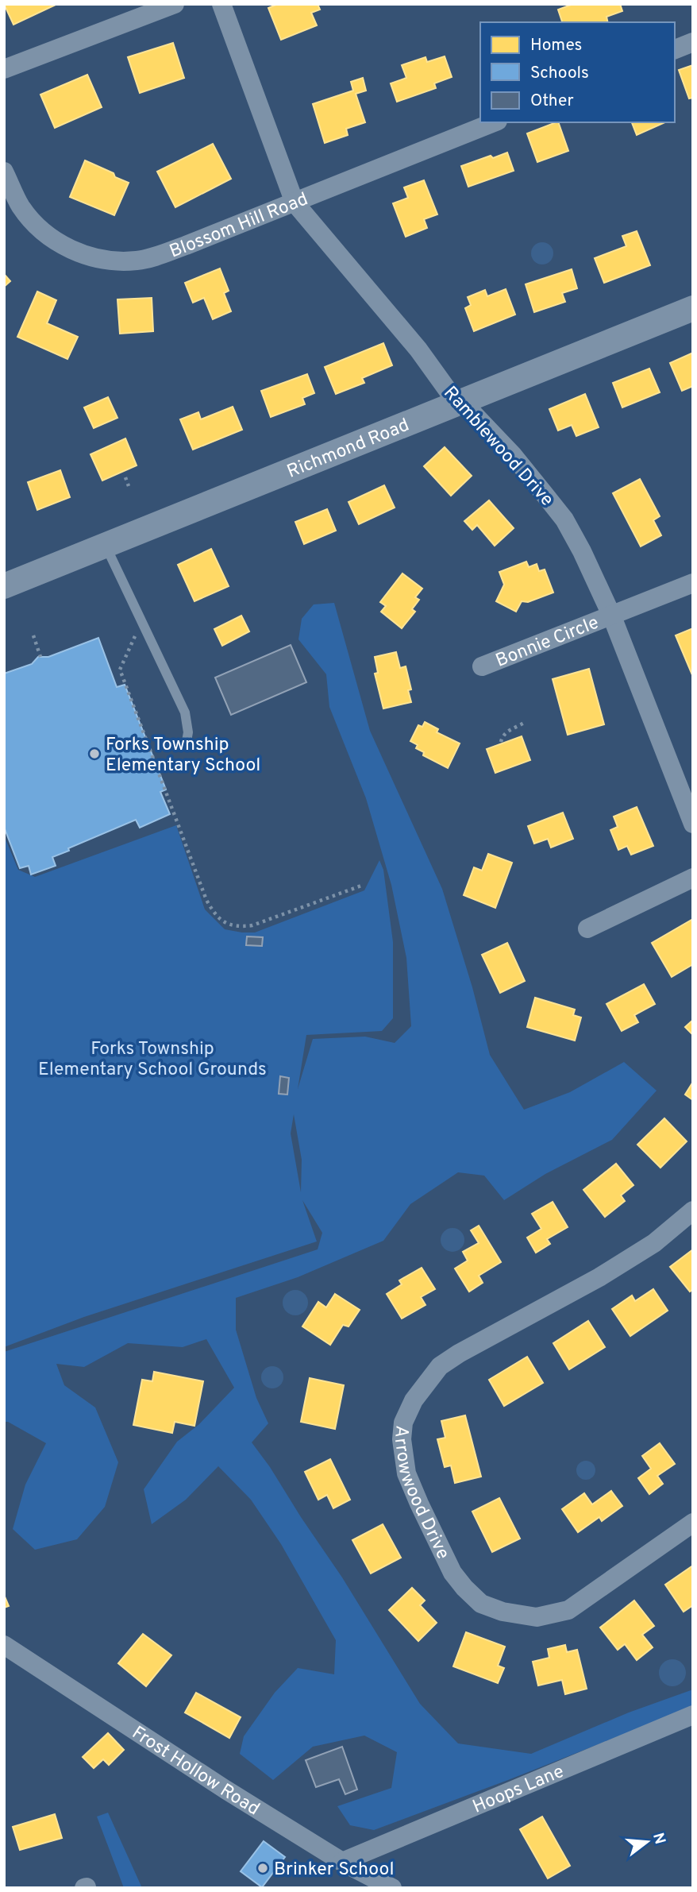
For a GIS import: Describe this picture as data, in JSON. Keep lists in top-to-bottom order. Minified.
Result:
{"streets":{"street":["Blossom Hill Road","Ramblewood Drive","Richmond Road","Bonnie Circle","Arrowwood Drive","Frost Hollow Road","Hoops Lane"]},"crossings":[["Blossom Hill Road","Ramblewood Drive"],["Ramblewood Drive","Richmond Road"],["Ramblewood Drive","Bonnie Circle"],["Frost Hollow Road","Hoops Lane"]],"parks":["Forks Township Elementary School Grounds"],"places":["Forks Township Elementary School","Brinker School"],"legend":["Homes","Schools","Other"],"north":"right"}
